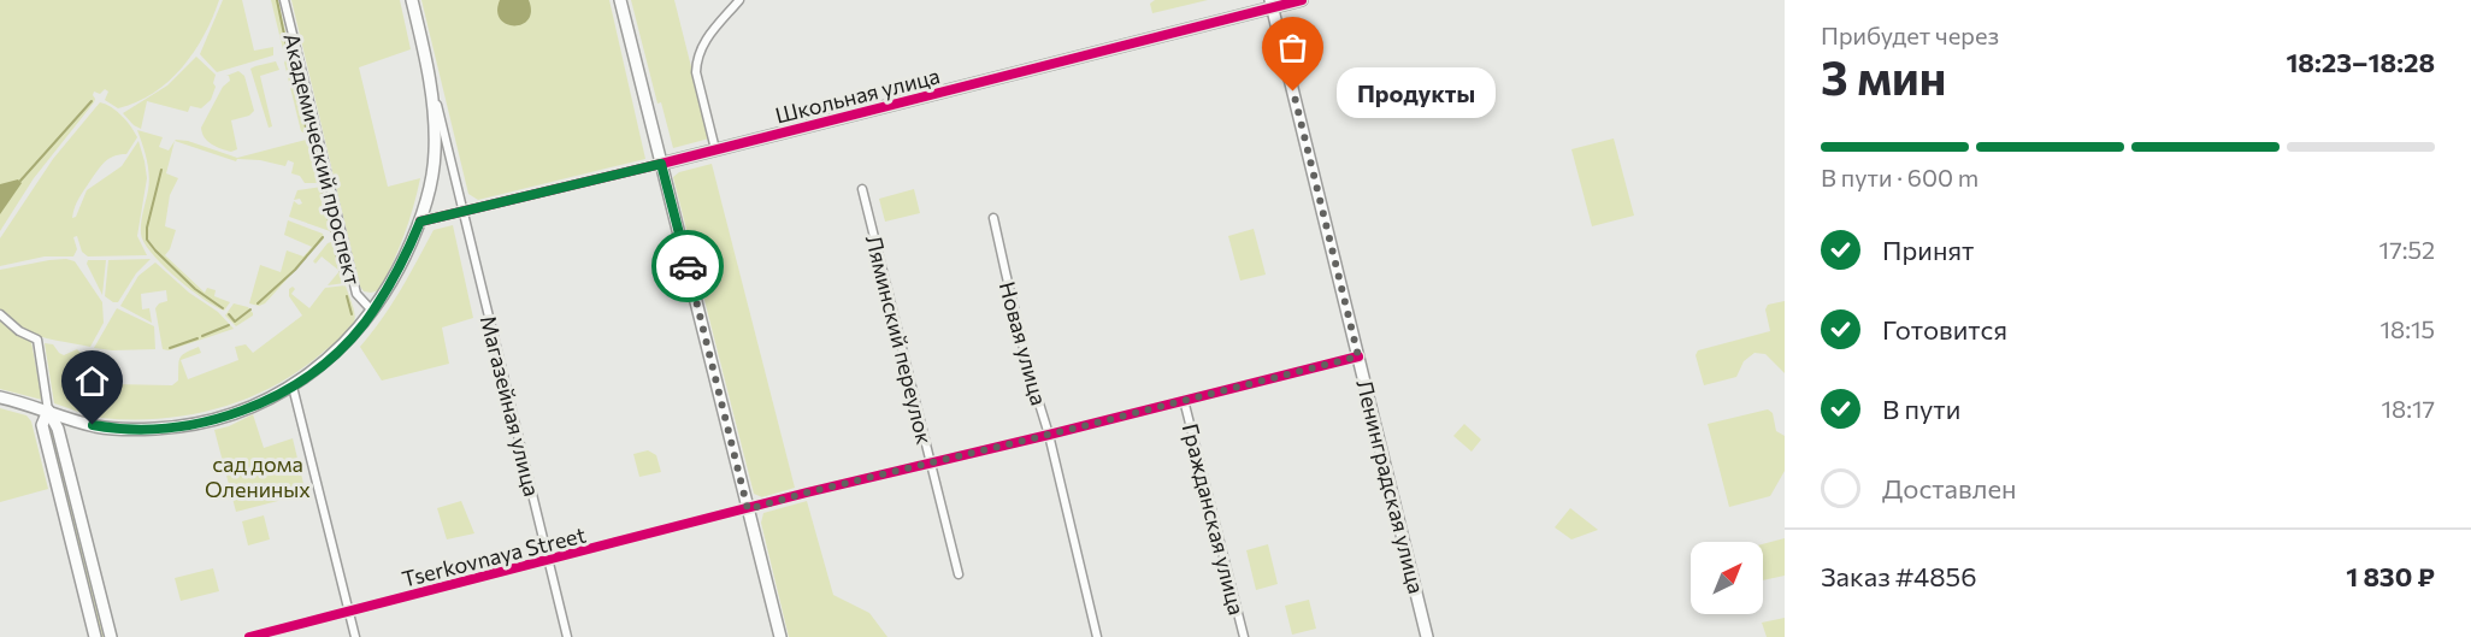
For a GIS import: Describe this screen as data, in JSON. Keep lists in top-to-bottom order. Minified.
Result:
{"streets":{"street":["Школьная улица","Академический проспект","Ляминский переулок","Новая улица","Магазейная улица","Ленинградская улица","Гражданская улица","Tserkovnaya Street"]},"crossings":[["Школьная улица","Магазейная улица"],["Школьная улица","Ленинградская улица"],["Ляминский переулок","Tserkovnaya Street"],["Новая улица","Tserkovnaya Street"],["Магазейная улица","Tserkovnaya Street"],["Ленинградская улица","Tserkovnaya Street"],["Гражданская улица","Tserkovnaya Street"]],"parks":["сад дома Олениных"],"places":["Продукты"],"north":"top right","page":{"heading":["3 мин","Прибудет через","18:23–18:28"],"panel":["Заказ #4856","1 830 ₽"],"bubble":"Продукты","bar":"В пути · 600 m","list":[["Принят","17:52"],["Готовится","18:15"],["В пути","18:17"],"Доставлен"]}}
